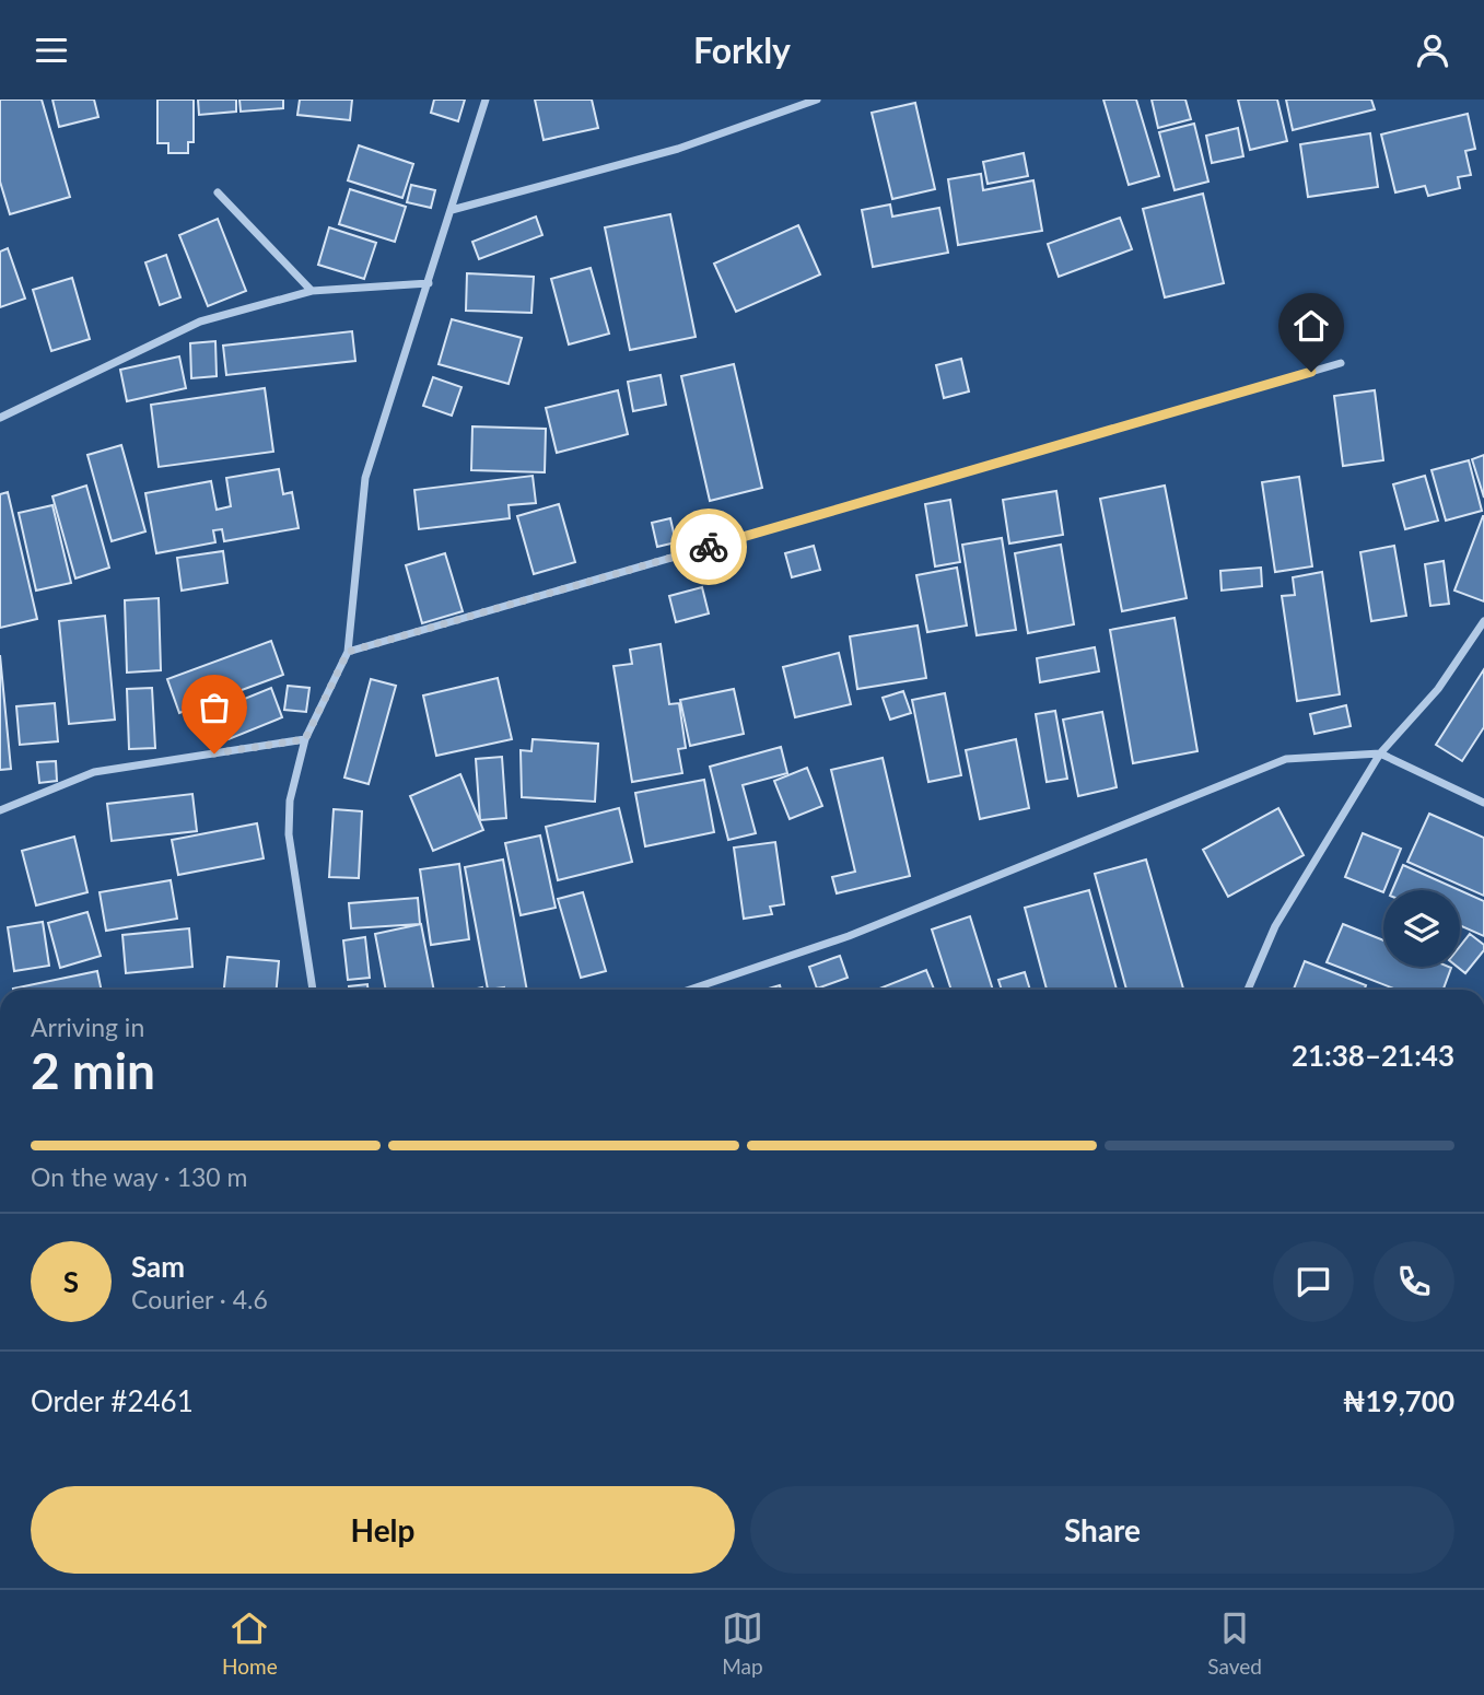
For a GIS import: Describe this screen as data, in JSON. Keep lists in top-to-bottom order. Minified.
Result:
{"page":{"header":"Forkly","heading":["2 min","Arriving in","21:38–21:43"],"panel":["Sam","Courier · 4.6","Order #2461","₦19,700"],"bar":"On the way · 130 m","round":"S","buttons":["Help","Share"],"tabs":["Home","Map","Saved"]}}
